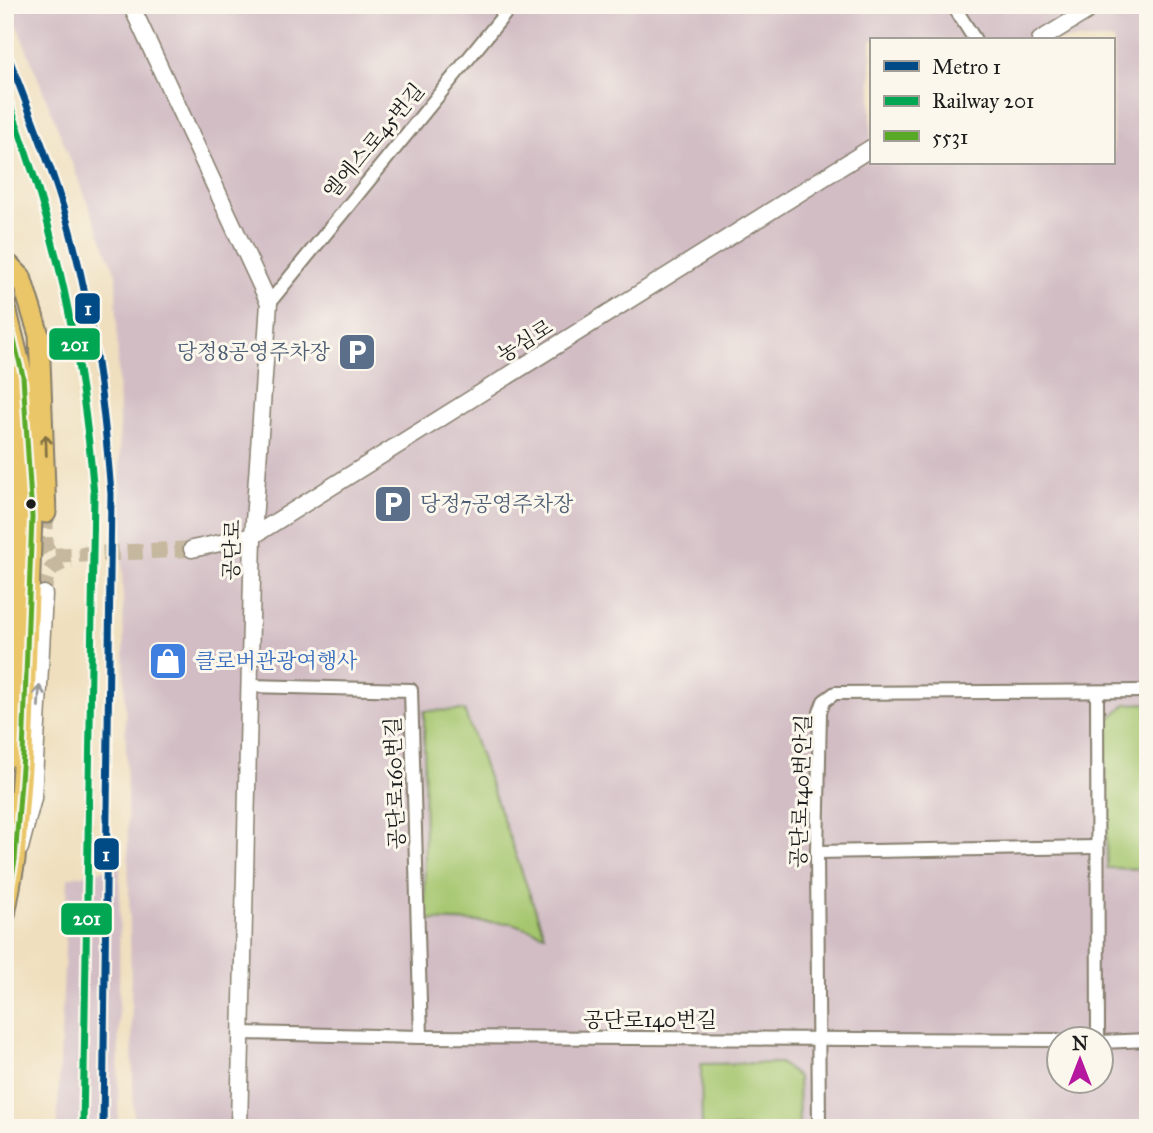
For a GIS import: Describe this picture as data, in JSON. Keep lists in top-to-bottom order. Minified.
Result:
{"streets":{"street":["엘에스로45번길","농심로","공단로","공단로160번길","공단로140번안길","공단로140번길"]},"crossings":[["엘에스로45번길","공단로"],["농심로","공단로"],["공단로","공단로160번길"],["공단로","공단로140번길"],["공단로160번길","공단로140번길"],["공단로140번안길","공단로140번길"]],"places":{"parking":["당정8공영주차장","당정7공영주차장"],"shop":["클로버관광여행사"]},"lines":["metro line 1","rail line 201","transit line 5531"],"legend":["Metro 1","Railway 201","5531"],"north":"top"}
